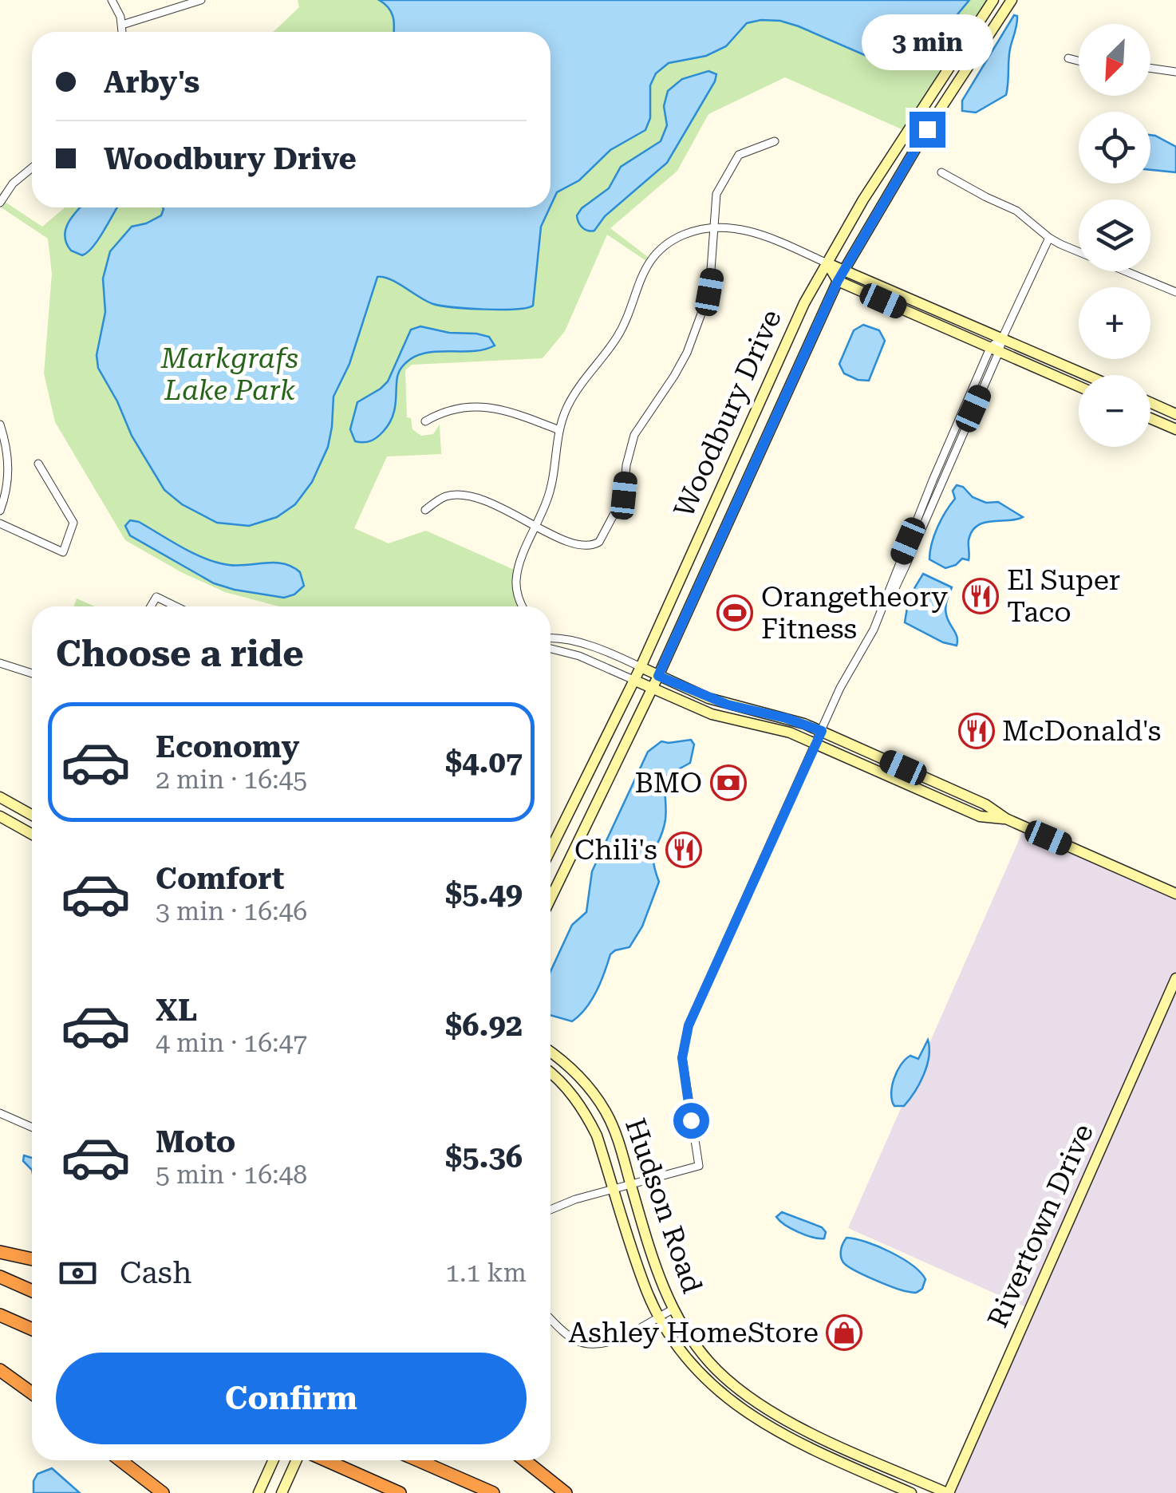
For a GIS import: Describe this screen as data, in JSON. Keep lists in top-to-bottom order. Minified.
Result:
{"streets":{"street":["Woodbury Drive","Hudson Road","Rivertown Drive"]},"crossings":[["Hudson Road","Rivertown Drive"]],"parks":["Markgrafs Lake Park"],"places":{"restaurant":["El Super Taco","McDonald's","Chili's"],"sports":["Orangetheory Fitness"],"bank":["BMO"],"shop":["Ashley HomeStore"]},"north":"bottom left","page":{"bubble":"3 min","map_buttons":["+","−"],"banner":["Arby's","Woodbury Drive"],"heading":"Choose a ride","list":[{"name":"Economy","note":"2 min · 16:45","value":"$4.07"},{"name":"Comfort","note":"3 min · 16:46","value":"$5.49"},{"name":"XL","note":"4 min · 16:47","value":"$6.92"},{"name":"Moto","note":"5 min · 16:48","value":"$5.36"}],"pay":["Cash","1.1 km"],"buttons":"Confirm"}}
